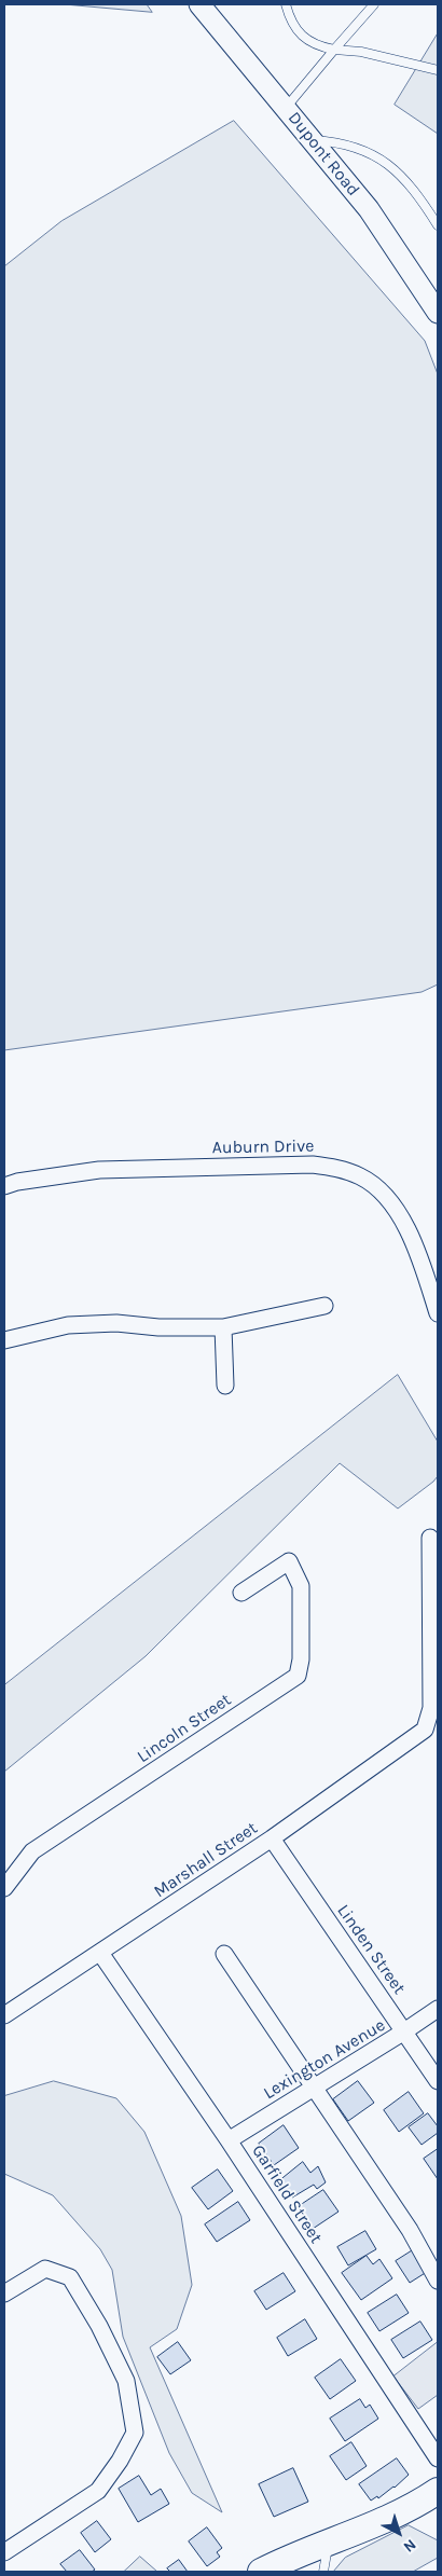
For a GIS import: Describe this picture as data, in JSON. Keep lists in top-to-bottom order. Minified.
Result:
{"streets":{"street":["Dupont Road","Auburn Drive","Lincoln Street","Marshall Street","Linden Street","Lexington Avenue","Garfield Street"]},"crossings":[["Marshall Street","Linden Street"],["Marshall Street","Garfield Street"],["Linden Street","Lexington Avenue"],["Lexington Avenue","Garfield Street"]],"north":"bottom right"}
